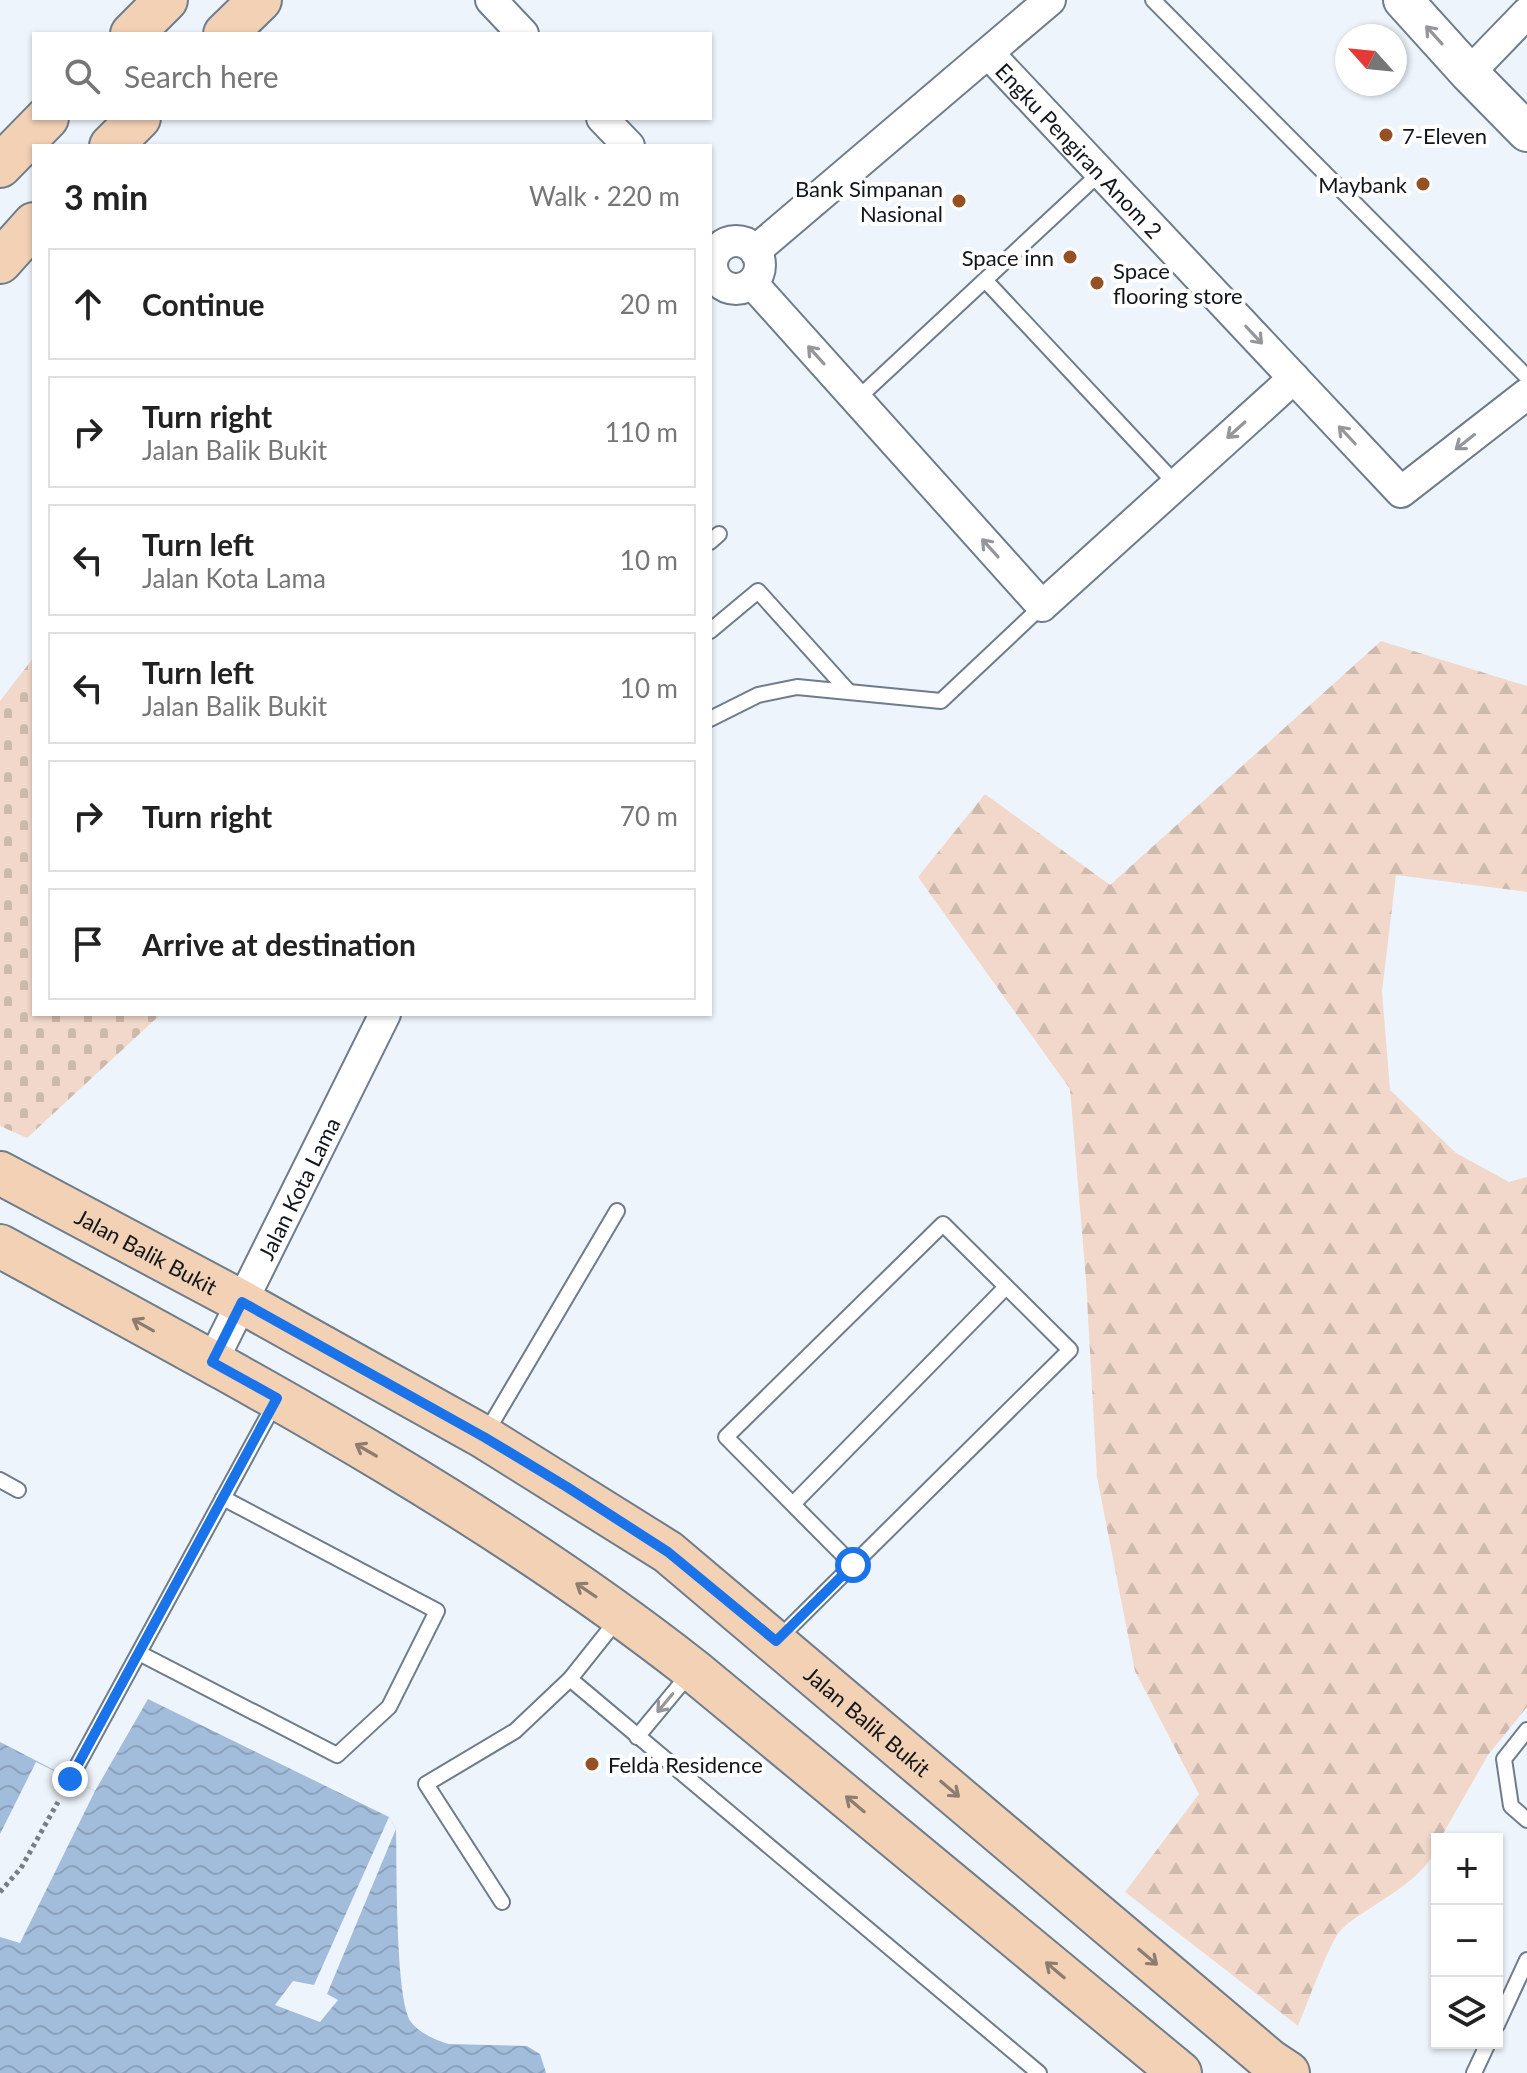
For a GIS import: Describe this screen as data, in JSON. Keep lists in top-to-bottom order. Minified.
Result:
{"streets":{"main road":["Jalan Balik Bukit"],"street":["Engku Pengiran Anom 2","Jalan Kota Lama"]},"crossings":[["Jalan Kota Lama","Jalan Balik Bukit"]],"places":["7-Eleven","Maybank","Bank Simpanan Nasional","Space inn","Space flooring store","Felda Residence"],"north":"top left","page":{"search":"Search here","heading":["3 min","Walk · 220 m"],"list":[["Continue","20 m"],["Turn right","Jalan Balik Bukit","110 m"],["Turn left","Jalan Kota Lama","10 m"],["Turn left","Jalan Balik Bukit","10 m"],["Turn right","70 m"],"Arrive at destination"],"map_buttons":["+","−"]}}
